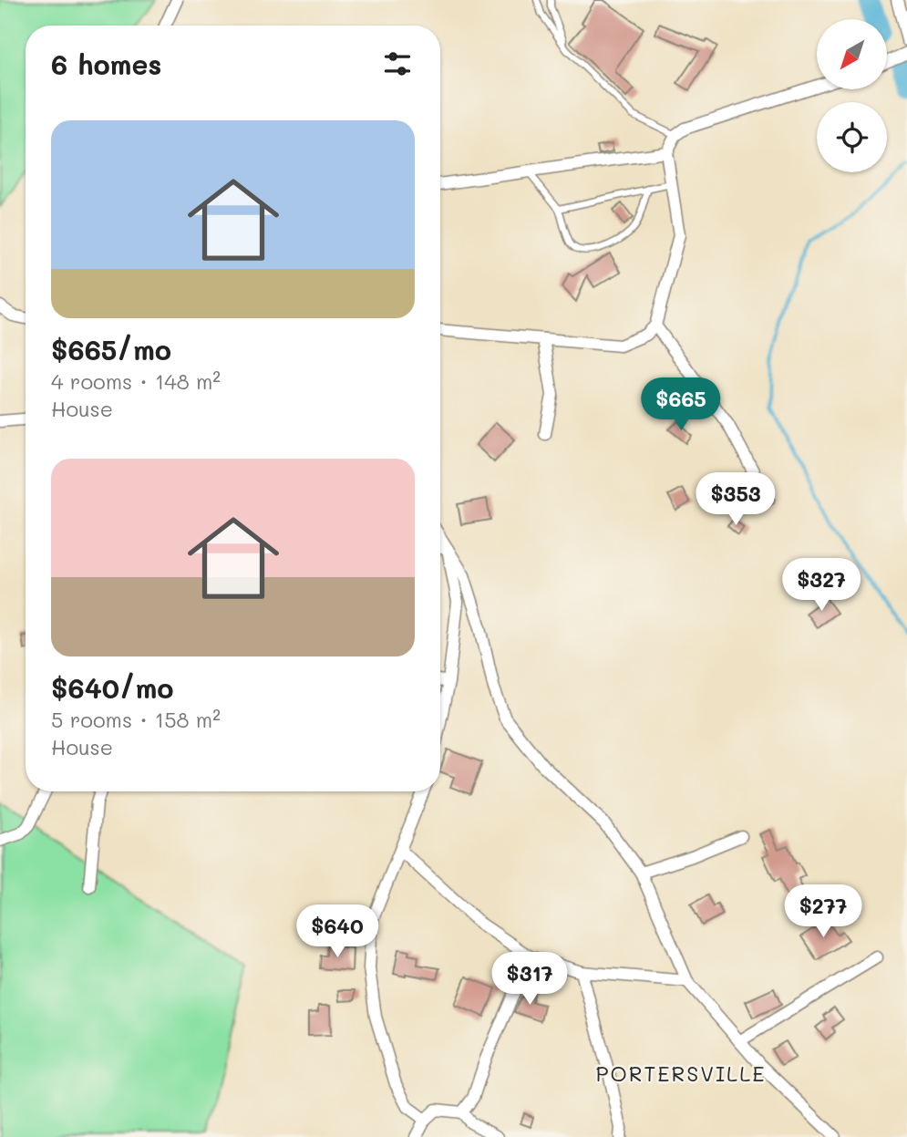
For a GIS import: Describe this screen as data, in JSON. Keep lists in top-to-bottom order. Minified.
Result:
{"districts":["PORTERSVILLE"],"north":"bottom left","page":{"heading":"6 homes","list":[{"name":"$665/mo","note":"4 rooms · 148 m² · House"},{"name":"$640/mo","note":"5 rooms · 158 m² · House"}],"price":["$665","$353","$327","$277","$640","$317"]}}
